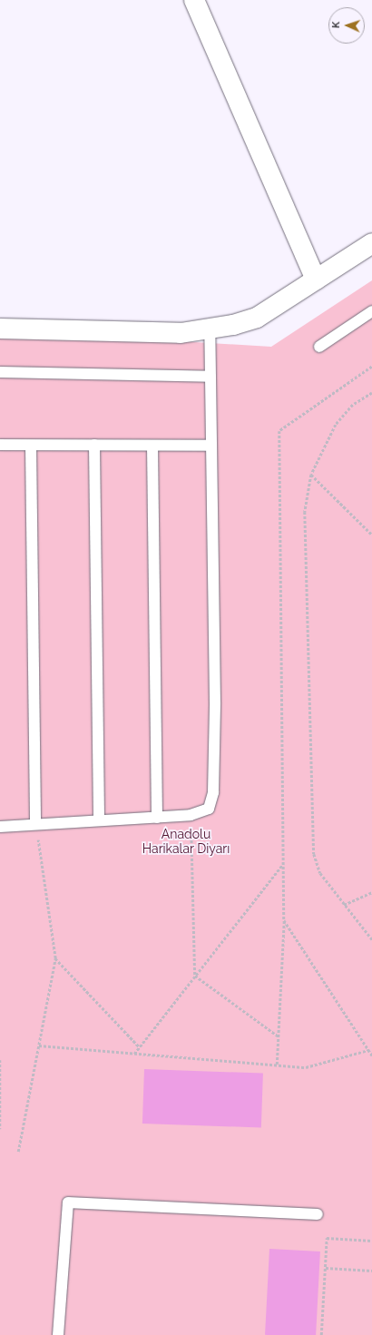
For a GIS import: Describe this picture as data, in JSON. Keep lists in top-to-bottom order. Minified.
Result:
{"parks":["Anadolu Harikalar Diyarı"],"north":"left"}
